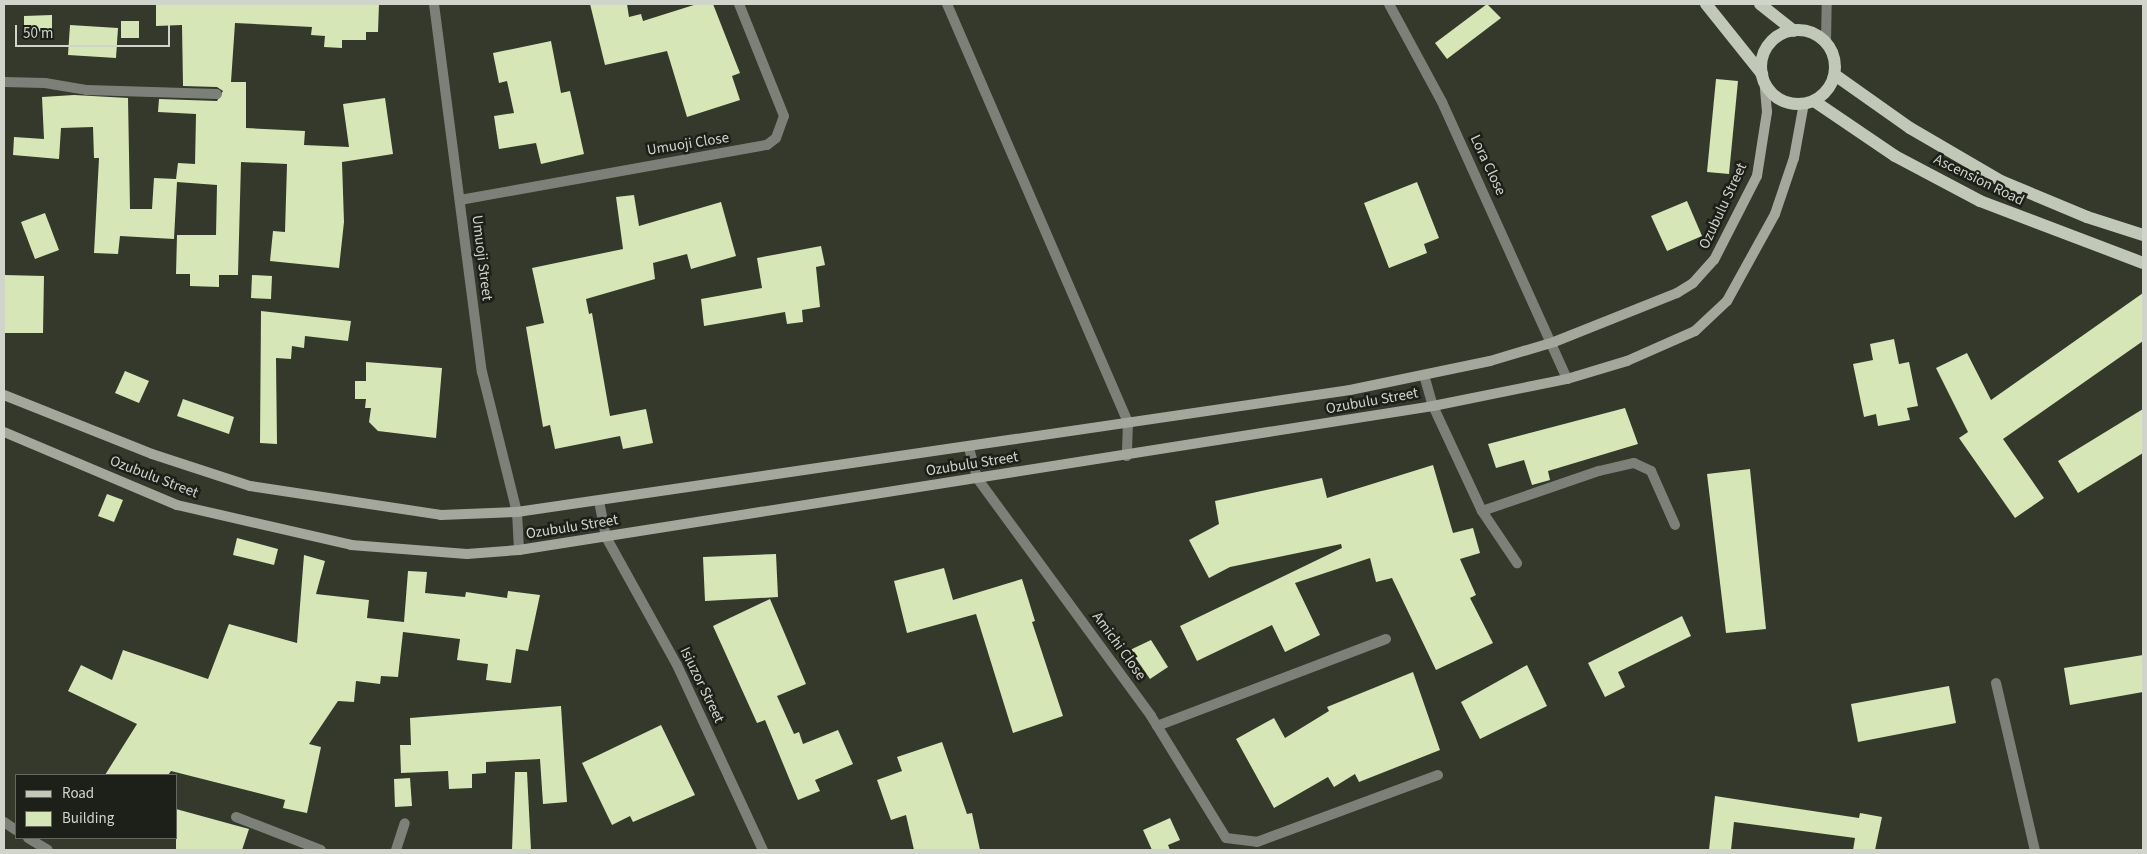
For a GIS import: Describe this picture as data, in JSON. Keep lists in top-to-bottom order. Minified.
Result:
{"streets":{"main road":["Ascension Road","Ozubulu Street"],"street":["Umuoji Close","Lora Close","Umuoji Street","Amichi Close","Isiuzor Street"]},"crossings":[["Umuoji Close","Umuoji Street"],["Lora Close","Ozubulu Street"],["Ascension Road","Ozubulu Street"],["Ozubulu Street","Umuoji Street"],["Ozubulu Street","Amichi Close"],["Ozubulu Street","Isiuzor Street"]],"legend":["Road","Building"],"scale_bar":"50 m"}
